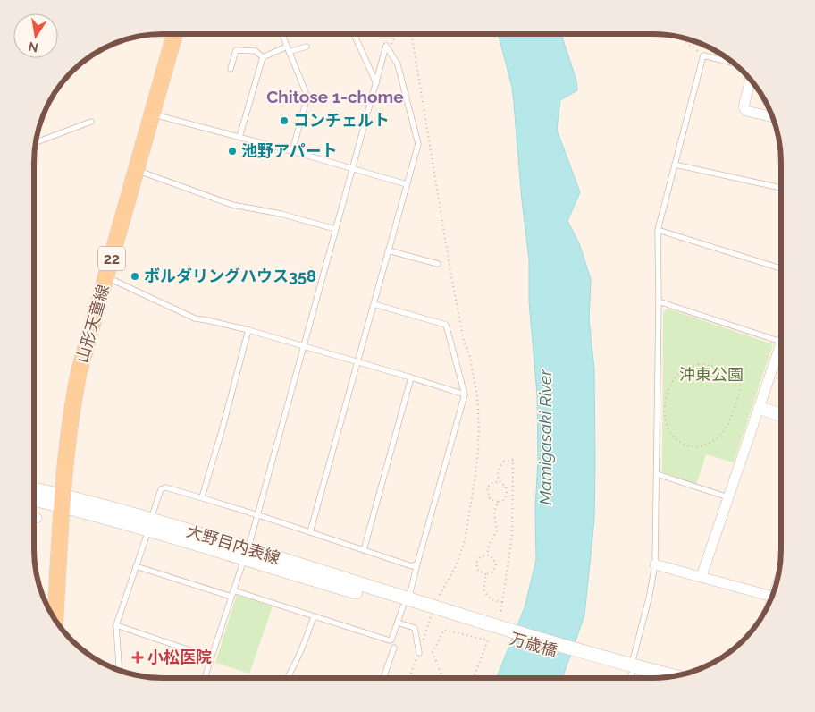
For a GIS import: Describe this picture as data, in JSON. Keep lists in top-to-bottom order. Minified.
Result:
{"streets":{"main road":["22","山形天童線","大野目内表線","万歳橋"]},"crossings":[["山形天童線","大野目内表線"],["大野目内表線","万歳橋"]],"districts":["Chitose 1-chome"],"water":["Mamigasaki River"],"parks":["沖東公園"],"places":{"other":["コンチェルト","池野アパート","ボルダリングハウス358"],"health":["小松医院"]},"north":"bottom"}
